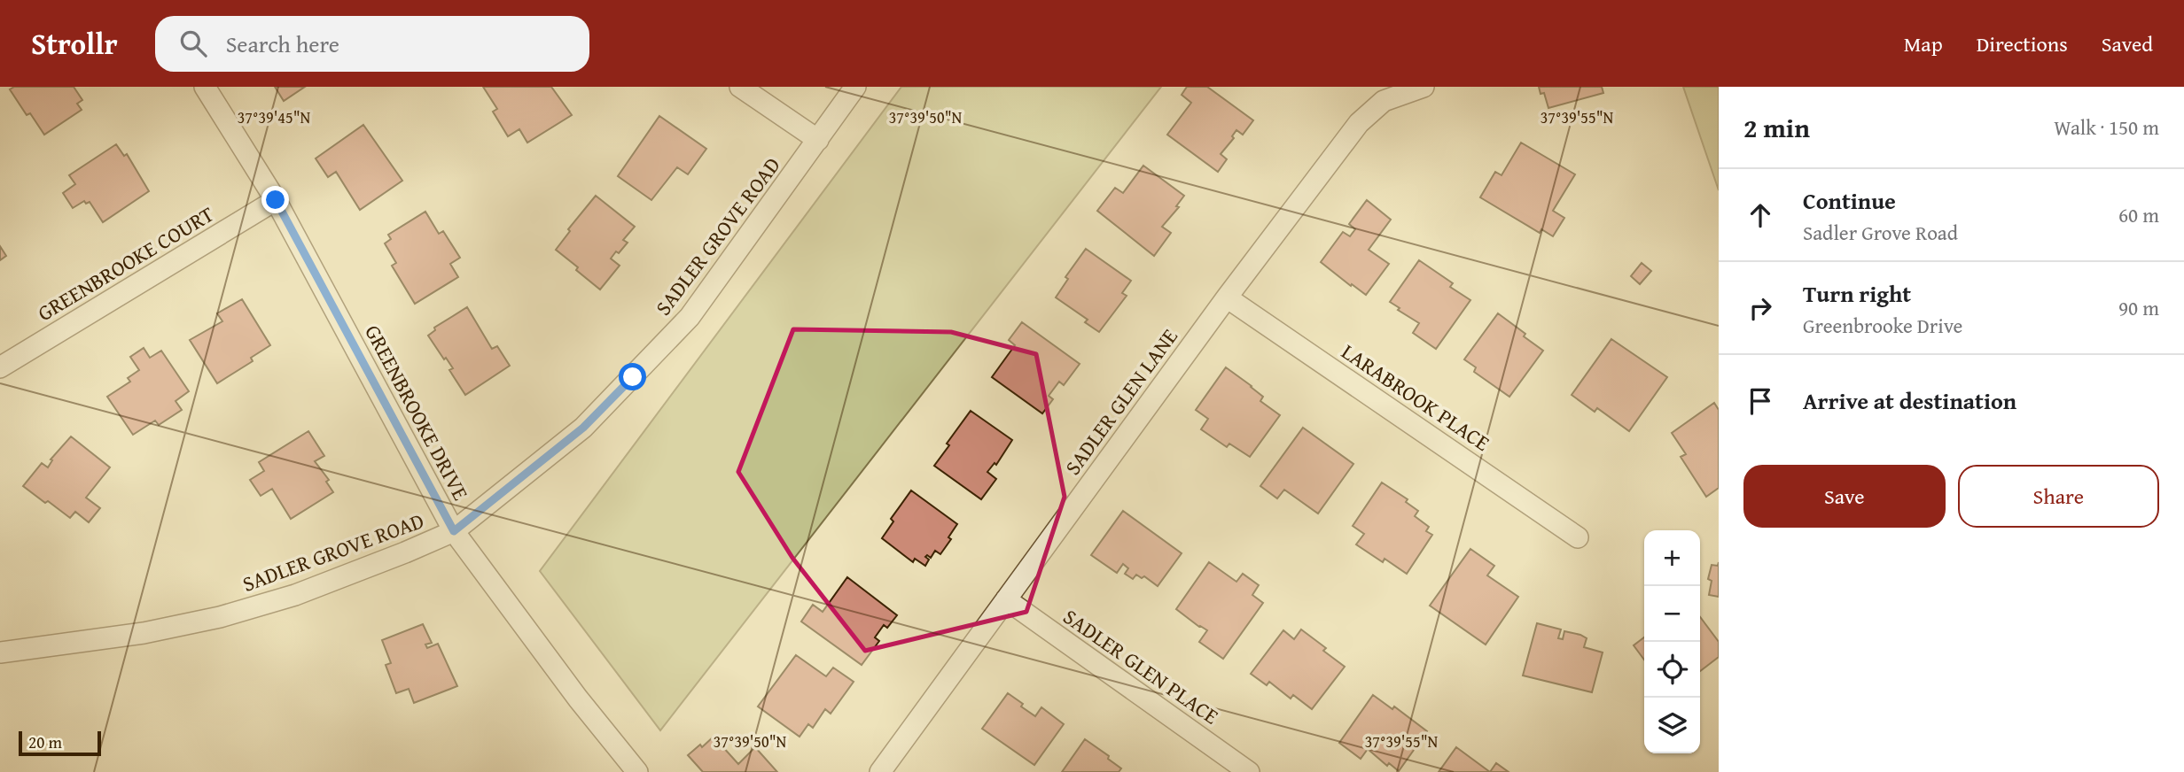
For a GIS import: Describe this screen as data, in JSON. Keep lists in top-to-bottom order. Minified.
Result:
{"streets":{"street":["SADLER GROVE ROAD","GREENBROOKE COURT","LARABROOK PLACE","SADLER GLEN LANE","GREENBROOKE DRIVE","SADLER GLEN PLACE"]},"crossings":[["SADLER GROVE ROAD","GREENBROOKE DRIVE"],["GREENBROOKE COURT","GREENBROOKE DRIVE"],["LARABROOK PLACE","SADLER GLEN LANE"],["SADLER GLEN LANE","SADLER GLEN PLACE"]],"scale_bar":"20 m","page":{"header":"Strollr","search":"Search here","nav":["Map","Directions","Saved"],"heading":["2 min","Walk · 150 m"],"list":[["Continue","Sadler Grove Road","60 m"],["Turn right","Greenbrooke Drive","90 m"],"Arrive at destination"],"buttons":["Save","Share"],"map_buttons":["+","−"],"scale":"20 m"},"coordinates":["37°39'45\"N","37°39'50\"N","37°39'55\"N"]}
